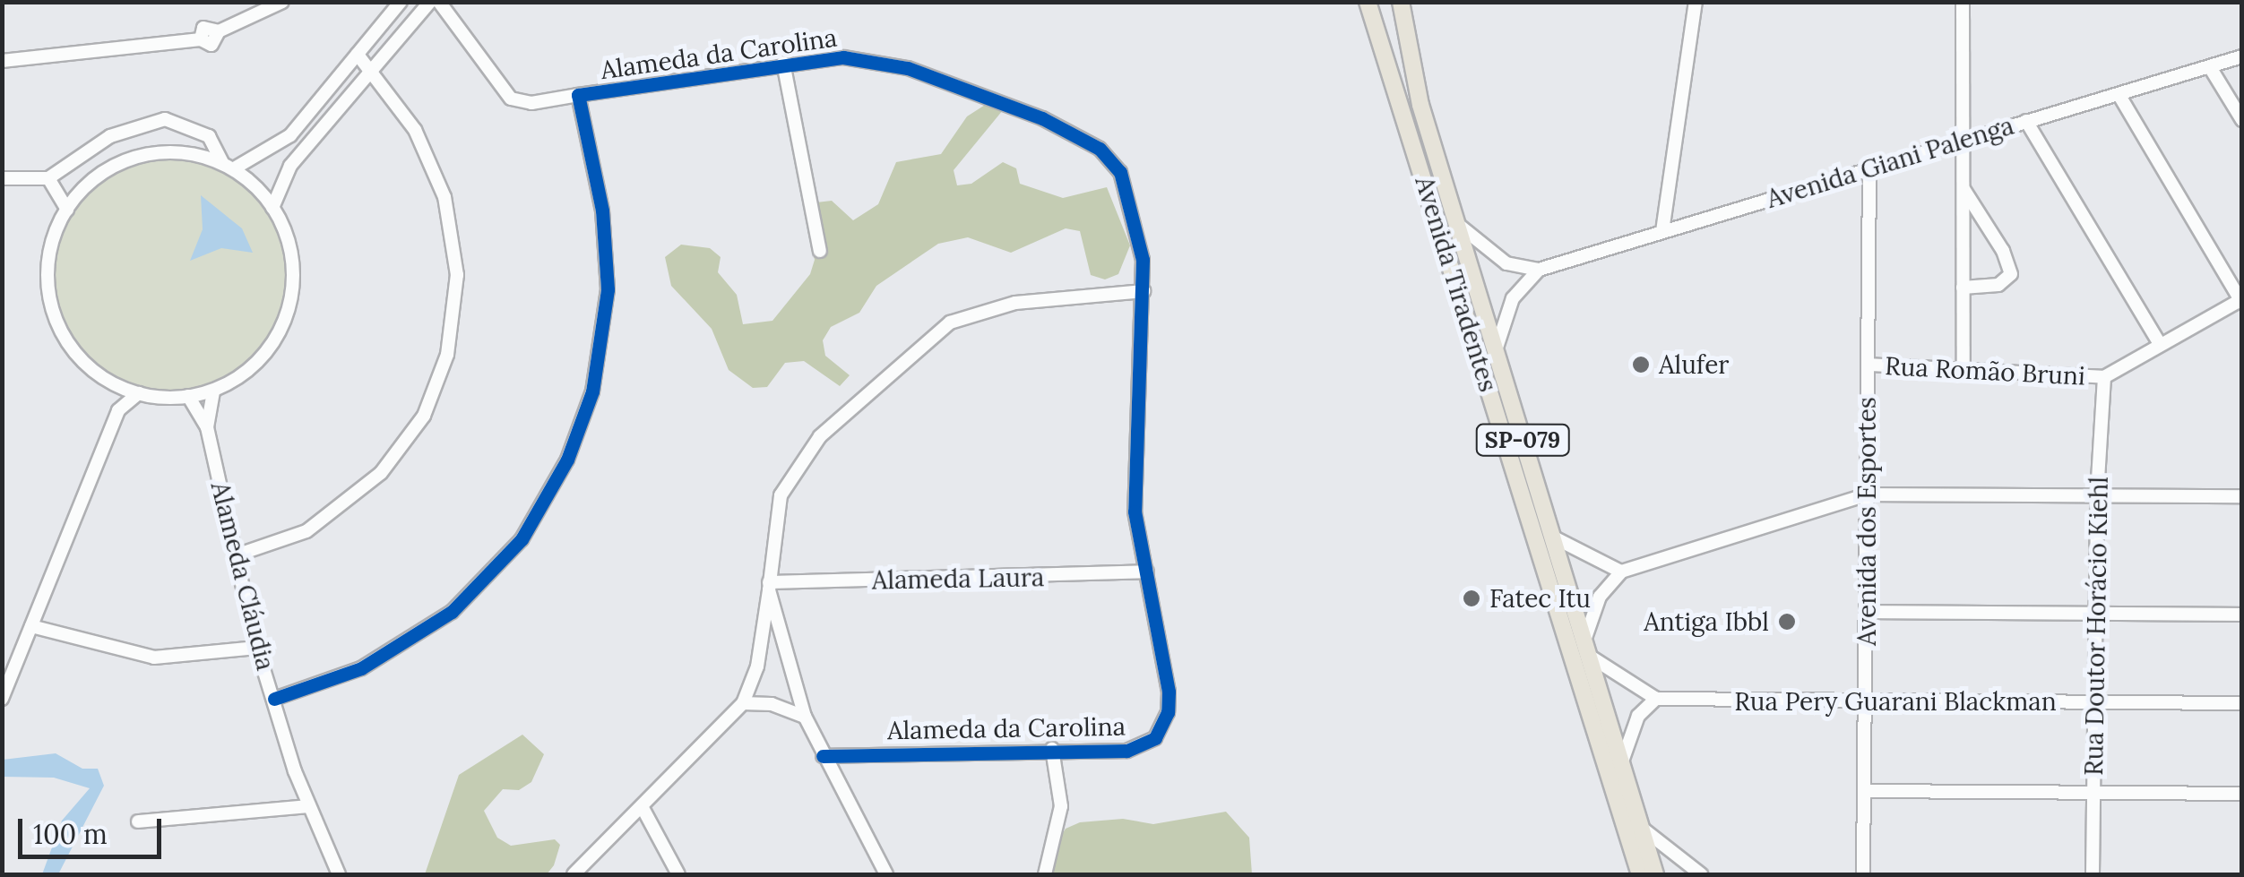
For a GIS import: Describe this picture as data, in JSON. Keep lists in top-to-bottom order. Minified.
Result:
{"streets":{"main road":["Avenida Tiradentes","SP-079"],"street":["Alameda da Carolina","Avenida Giani Palenga","Rua Romão Bruni","Avenida dos Esportes","Alameda Cláudia","Alameda Laura","Rua Doutor Horácio Kiehl","Rua Pery Guarani Blackman"]},"crossings":[["Alameda da Carolina","Alameda Cláudia"],["Alameda da Carolina","Alameda Laura"],["Avenida Giani Palenga","Avenida dos Esportes"],["Rua Romão Bruni","Avenida dos Esportes"],["Rua Romão Bruni","Rua Doutor Horácio Kiehl"],["Avenida dos Esportes","Rua Pery Guarani Blackman"],["Rua Doutor Horácio Kiehl","Rua Pery Guarani Blackman"]],"places":["Alufer","Fatec Itu","Antiga Ibbl"],"scale_bar":"100 m"}
